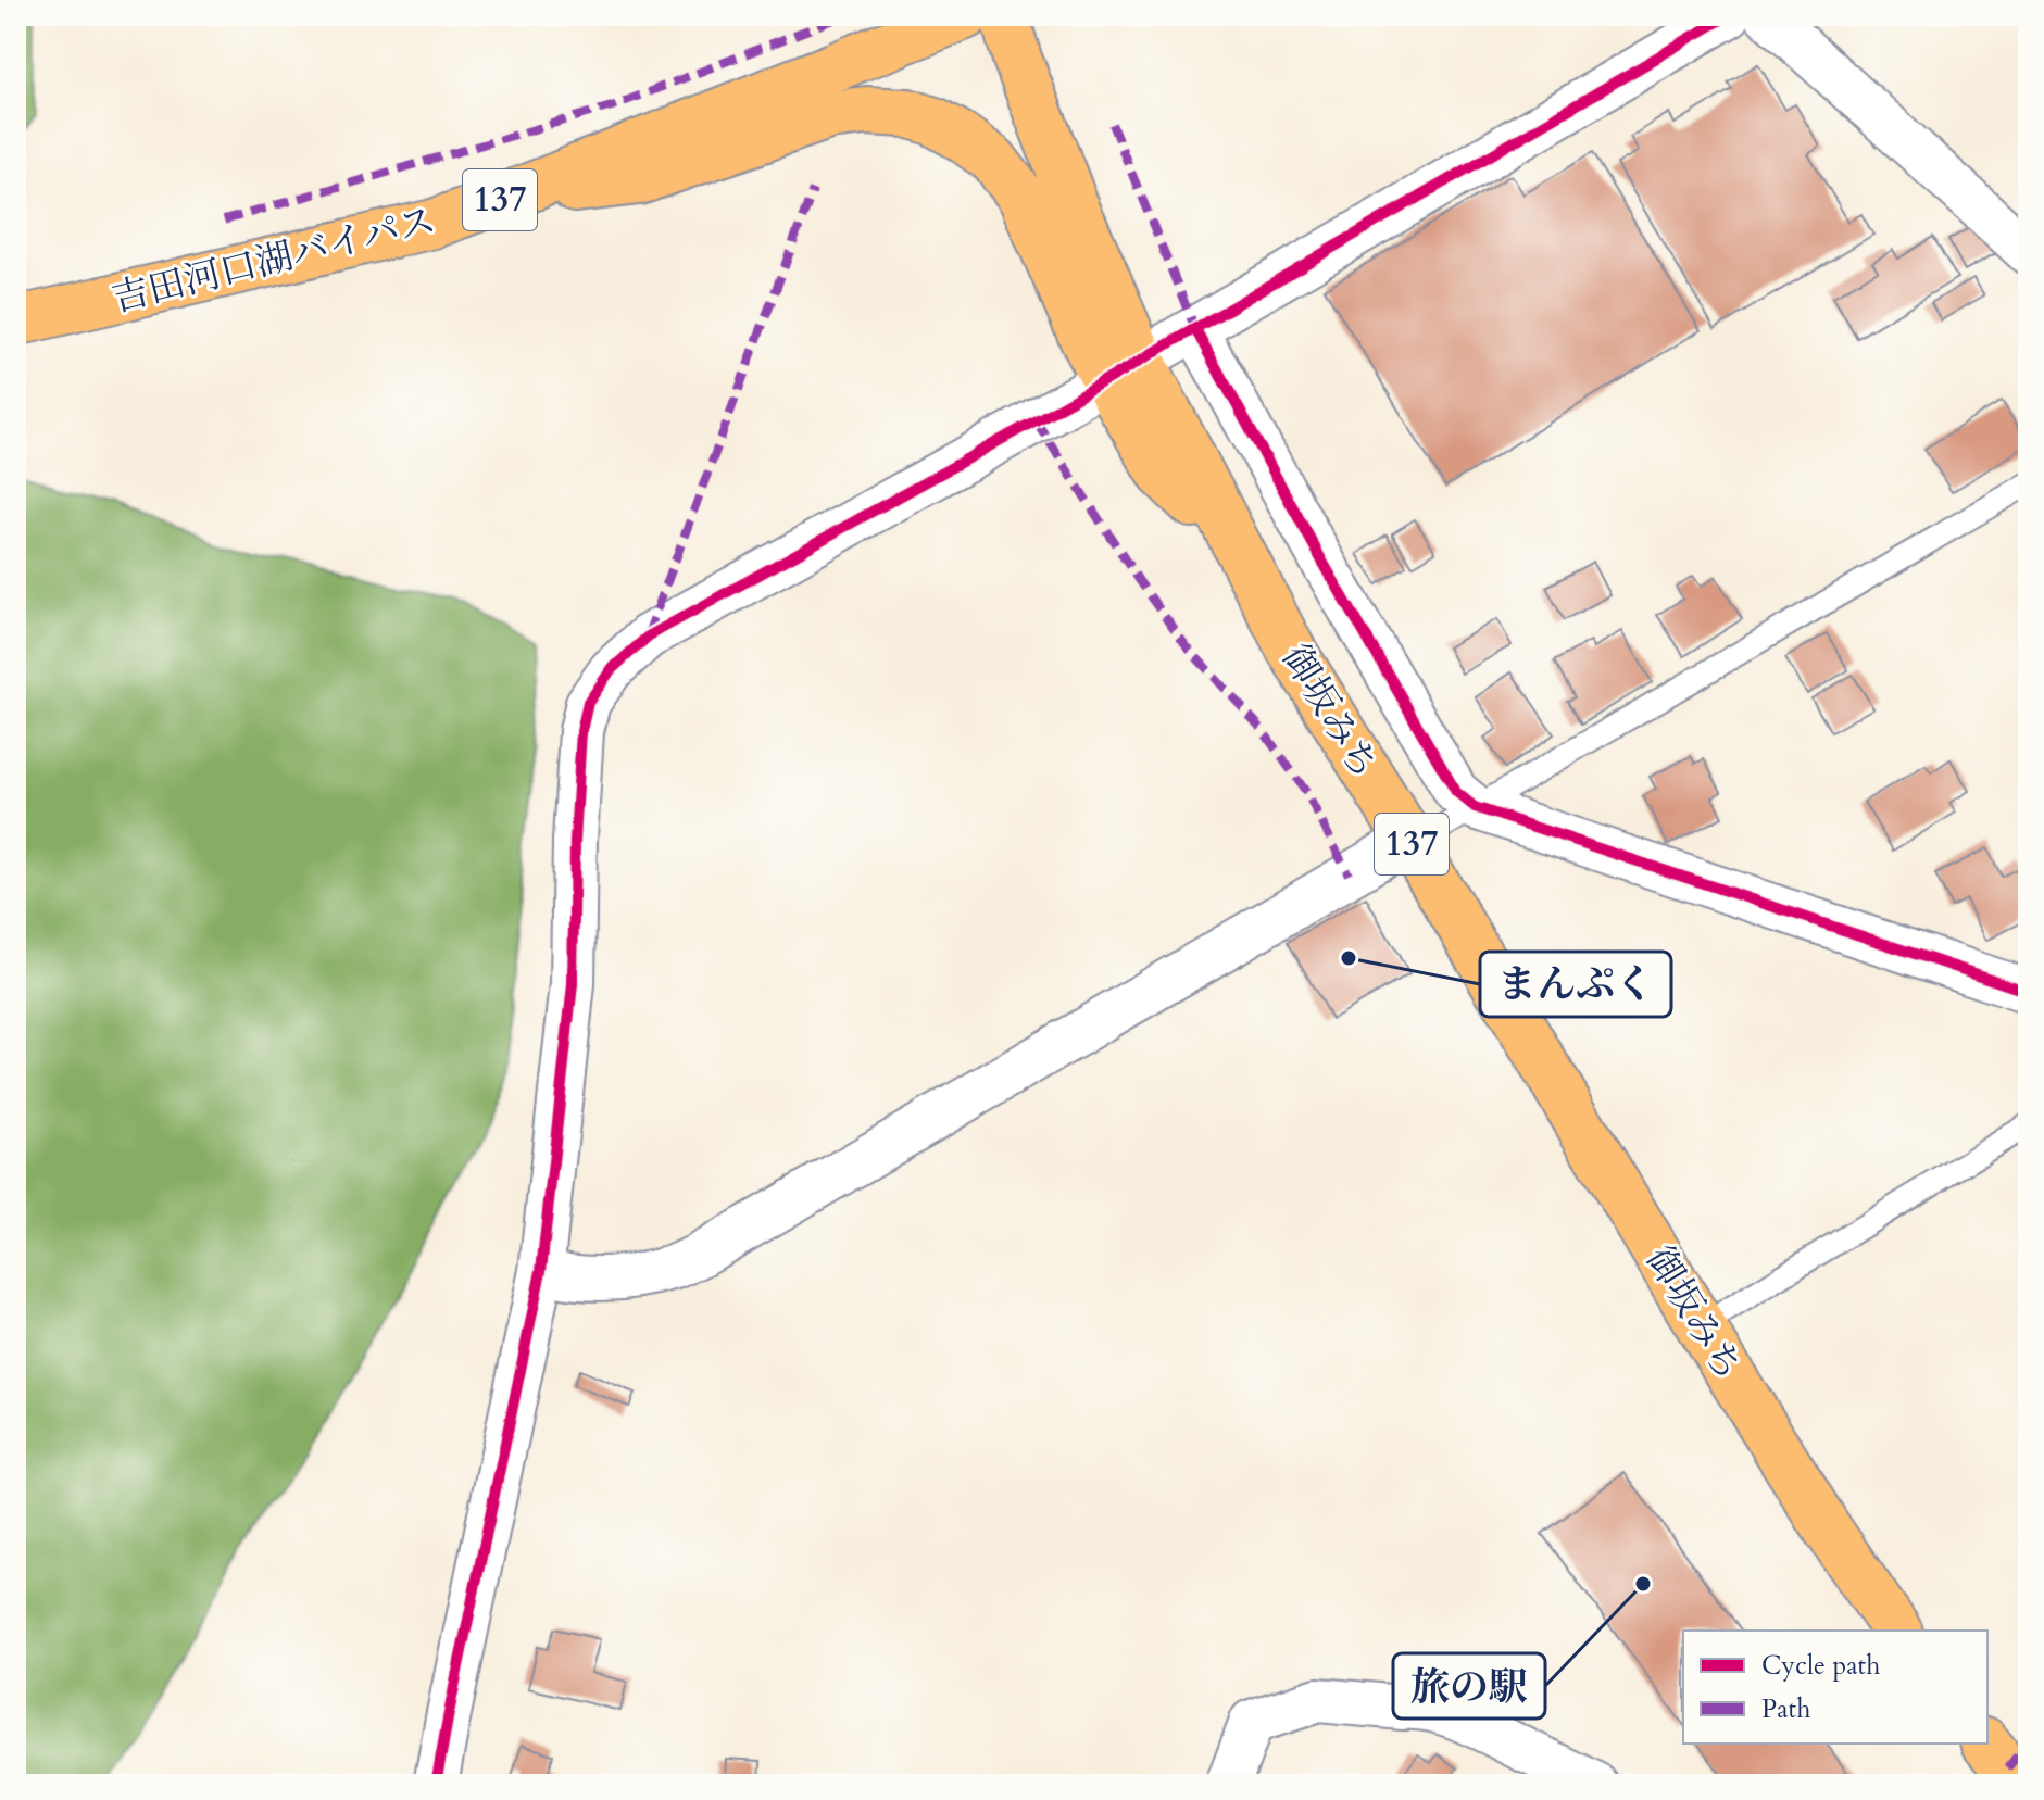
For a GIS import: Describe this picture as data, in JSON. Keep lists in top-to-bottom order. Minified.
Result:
{"streets":{"highway":["137","吉田河口湖バイパス","御坂みち"]},"places":["まんぷく","旅の駅"],"legend":["Cycle path","Path"]}
